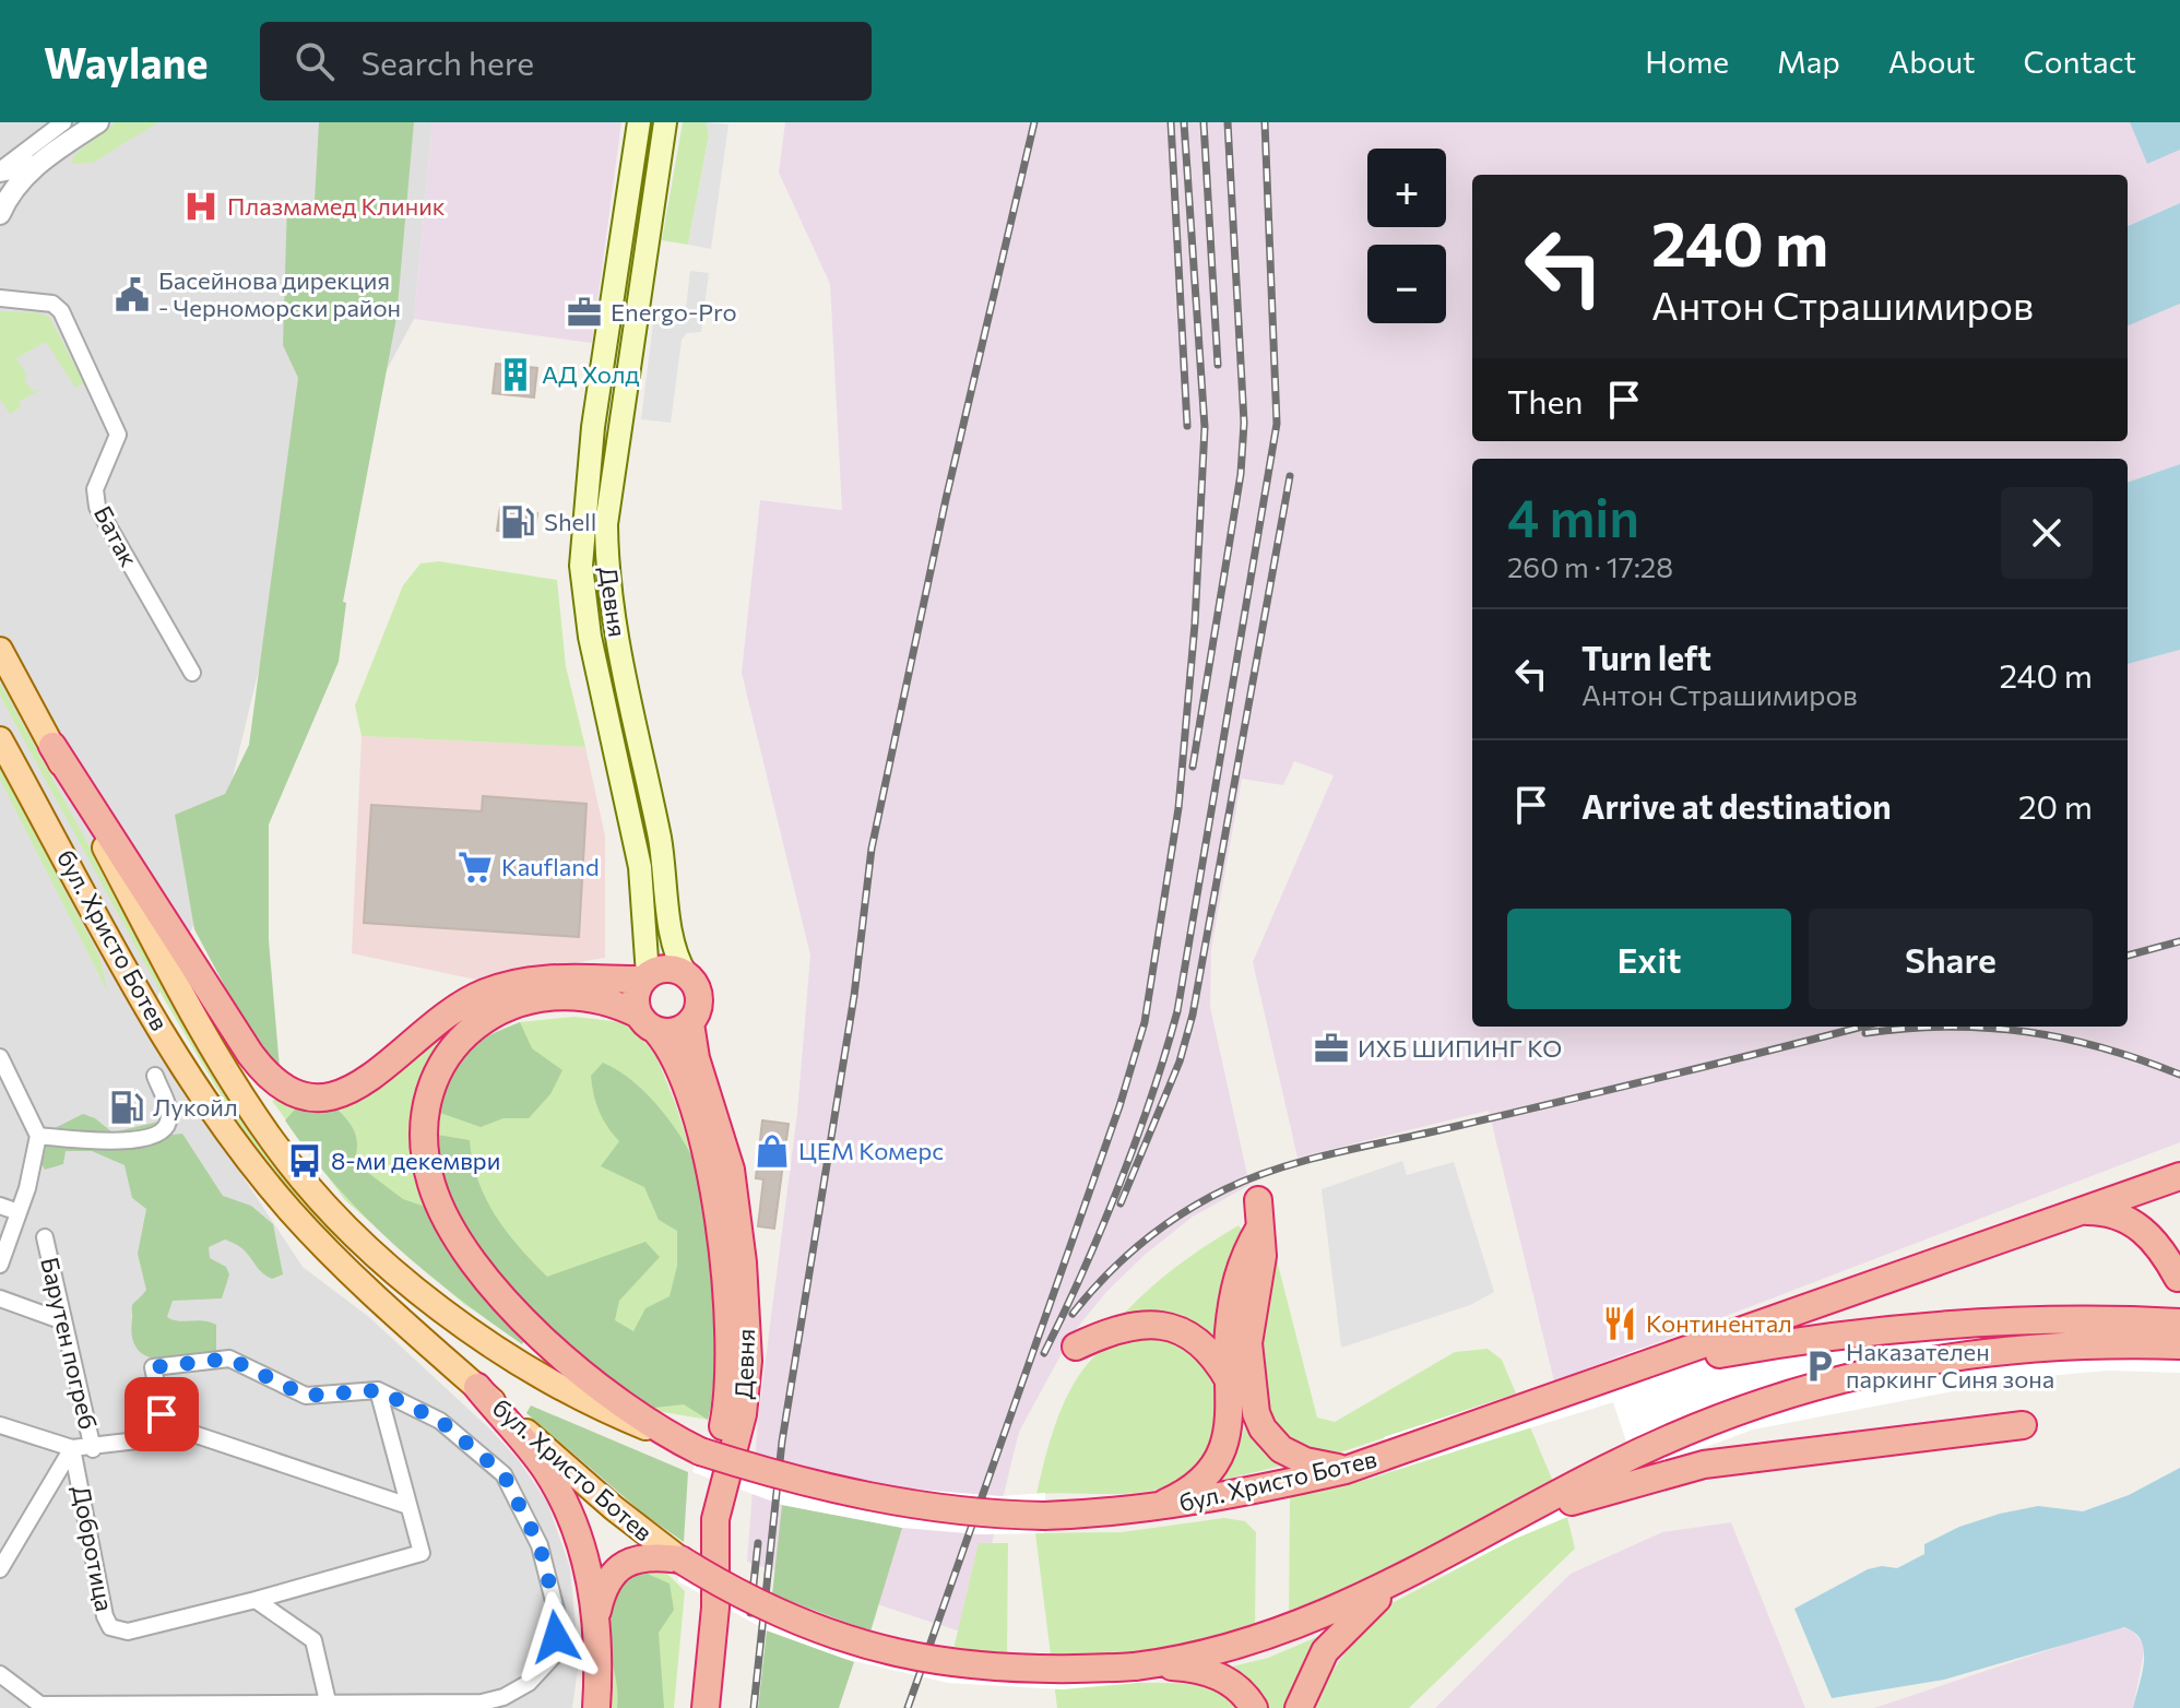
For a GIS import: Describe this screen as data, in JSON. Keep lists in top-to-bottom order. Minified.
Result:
{"streets":{"highway":["Девня","бул. Христо Ботев"],"street":["Батак","Барутен погреб","Добротица"]},"crossings":[["Барутен погреб","Добротица"]],"places":{"hospital":["Плазмамед Клиник"],"public building":["Басейнова дирекция - Черноморски район"],"office":["Energo-Pro","ИХБ ШИПИНГ КО"],"building":["АД Холд"],"fuel station":["Shell","Лукойл"],"supermarket":["Kaufland"],"shop":["ЦЕМ Комерс"],"bus stop":["8-ми декември"],"restaurant":["Континентал"],"parking":["Наказателен паркинг Синя зона"]},"page":{"header":"Waylane","search":"Search here","nav":["Home","Map","About","Contact"],"map_buttons":["+","−"],"turn":["240 m","Антон Страшимиров"],"then":"Then","heading":["4 min","260 m · 17:28"],"list":[{"name":"Turn left","note":"Антон Страшимиров","value":"240 m"},{"name":"Arrive at destination","value":"20 m"}],"buttons":["Exit","Share"]}}
